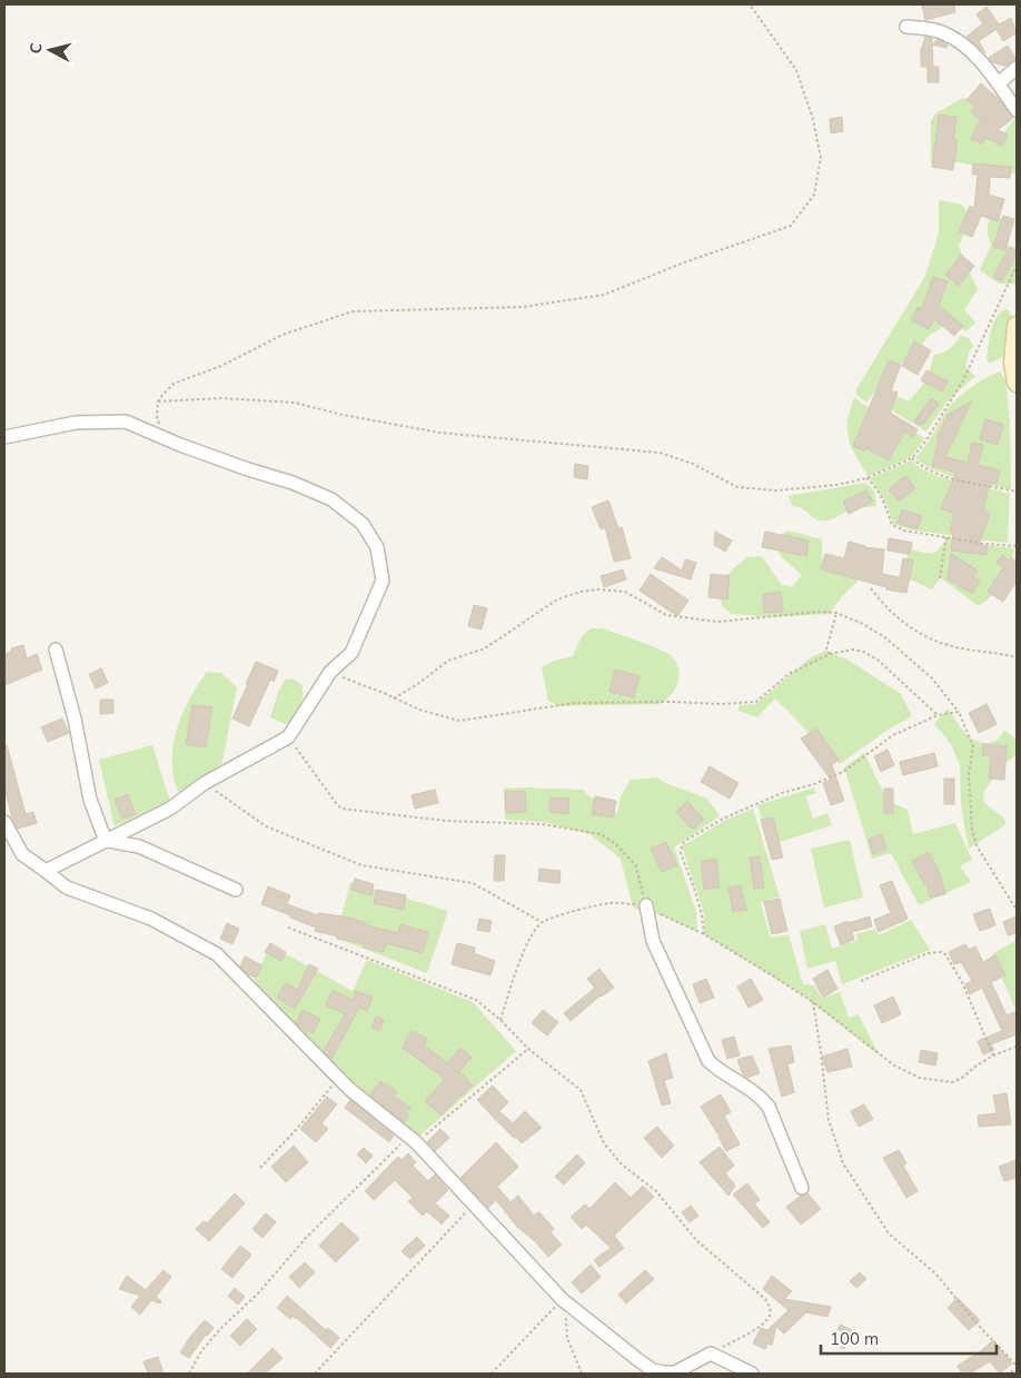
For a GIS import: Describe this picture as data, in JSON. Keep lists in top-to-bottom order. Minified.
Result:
{"scale_bar":"100 m","north":"left"}
